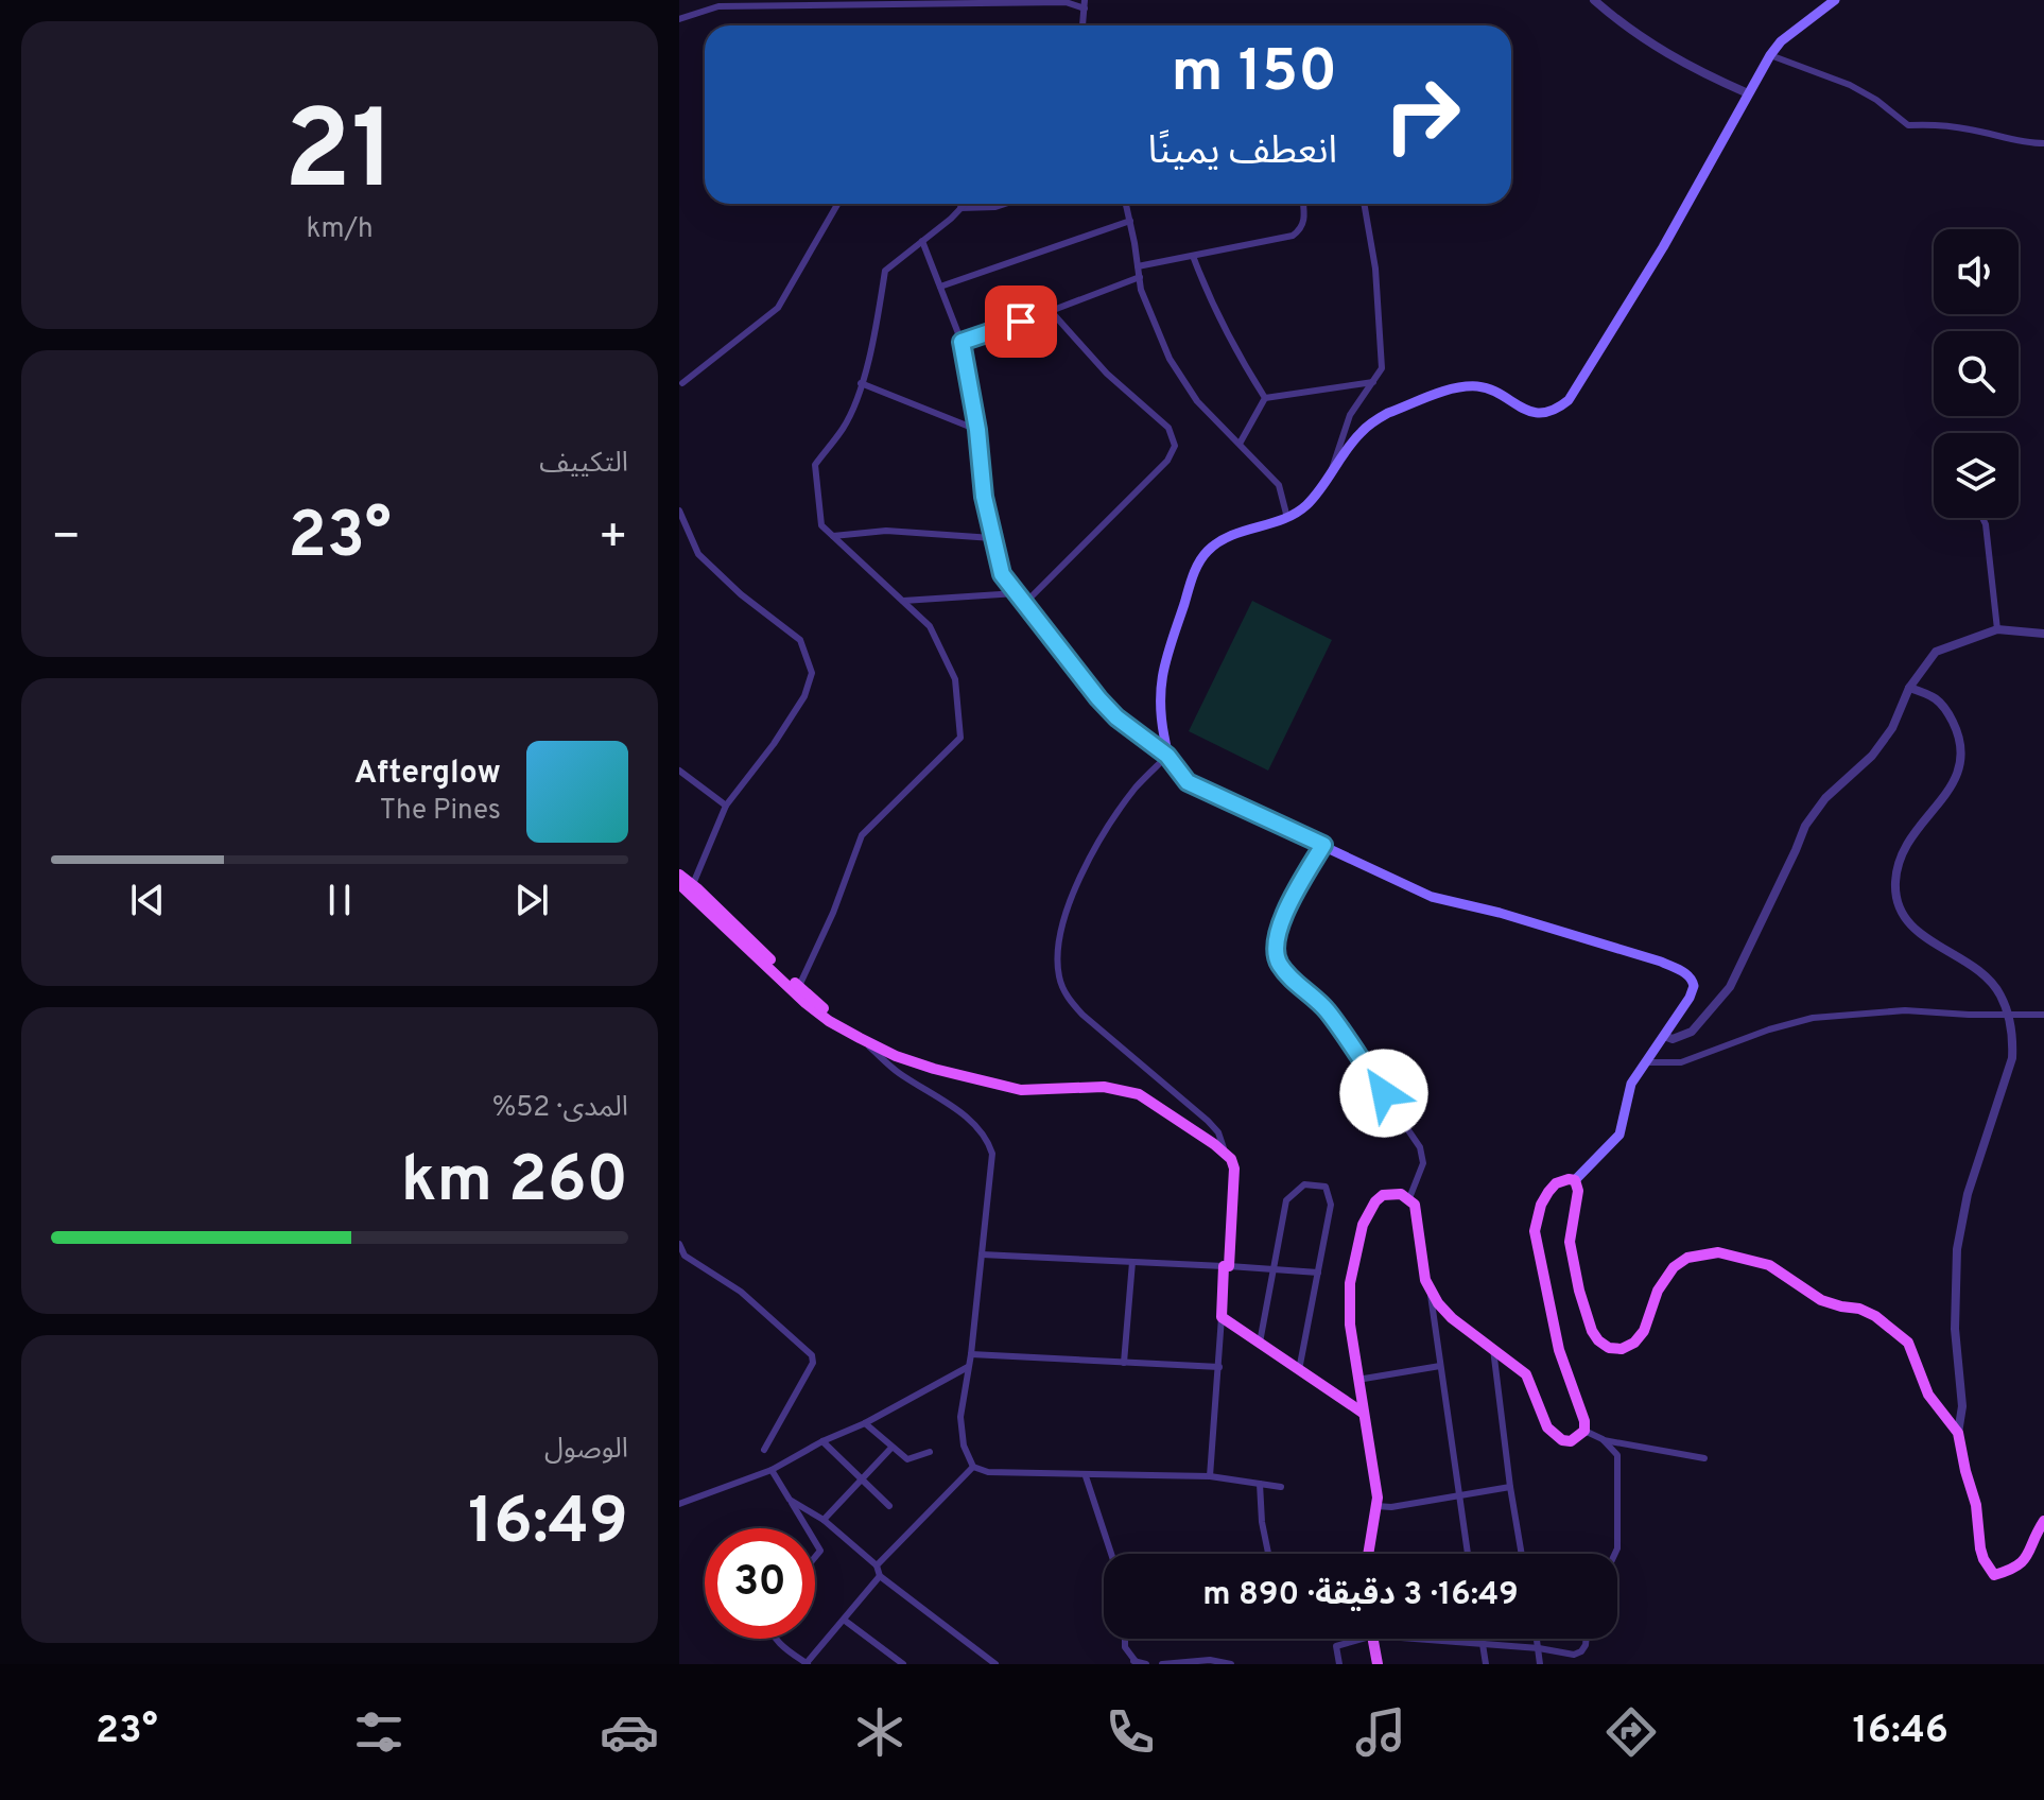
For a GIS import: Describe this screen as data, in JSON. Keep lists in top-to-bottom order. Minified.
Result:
{"page":{"tile":[["21","km/h"],"التكييف",["المدى · 52%","260 km"],["الوصول","16:49"]],"turn":["150 m","انعطف يمينًا"],"heat":["−","23°","+"],"song":["Afterglow","The Pines"],"limit":"30","trip":"16:49 · 3 دقيقة · 890 m","tabs":["16:46","23°"]}}
